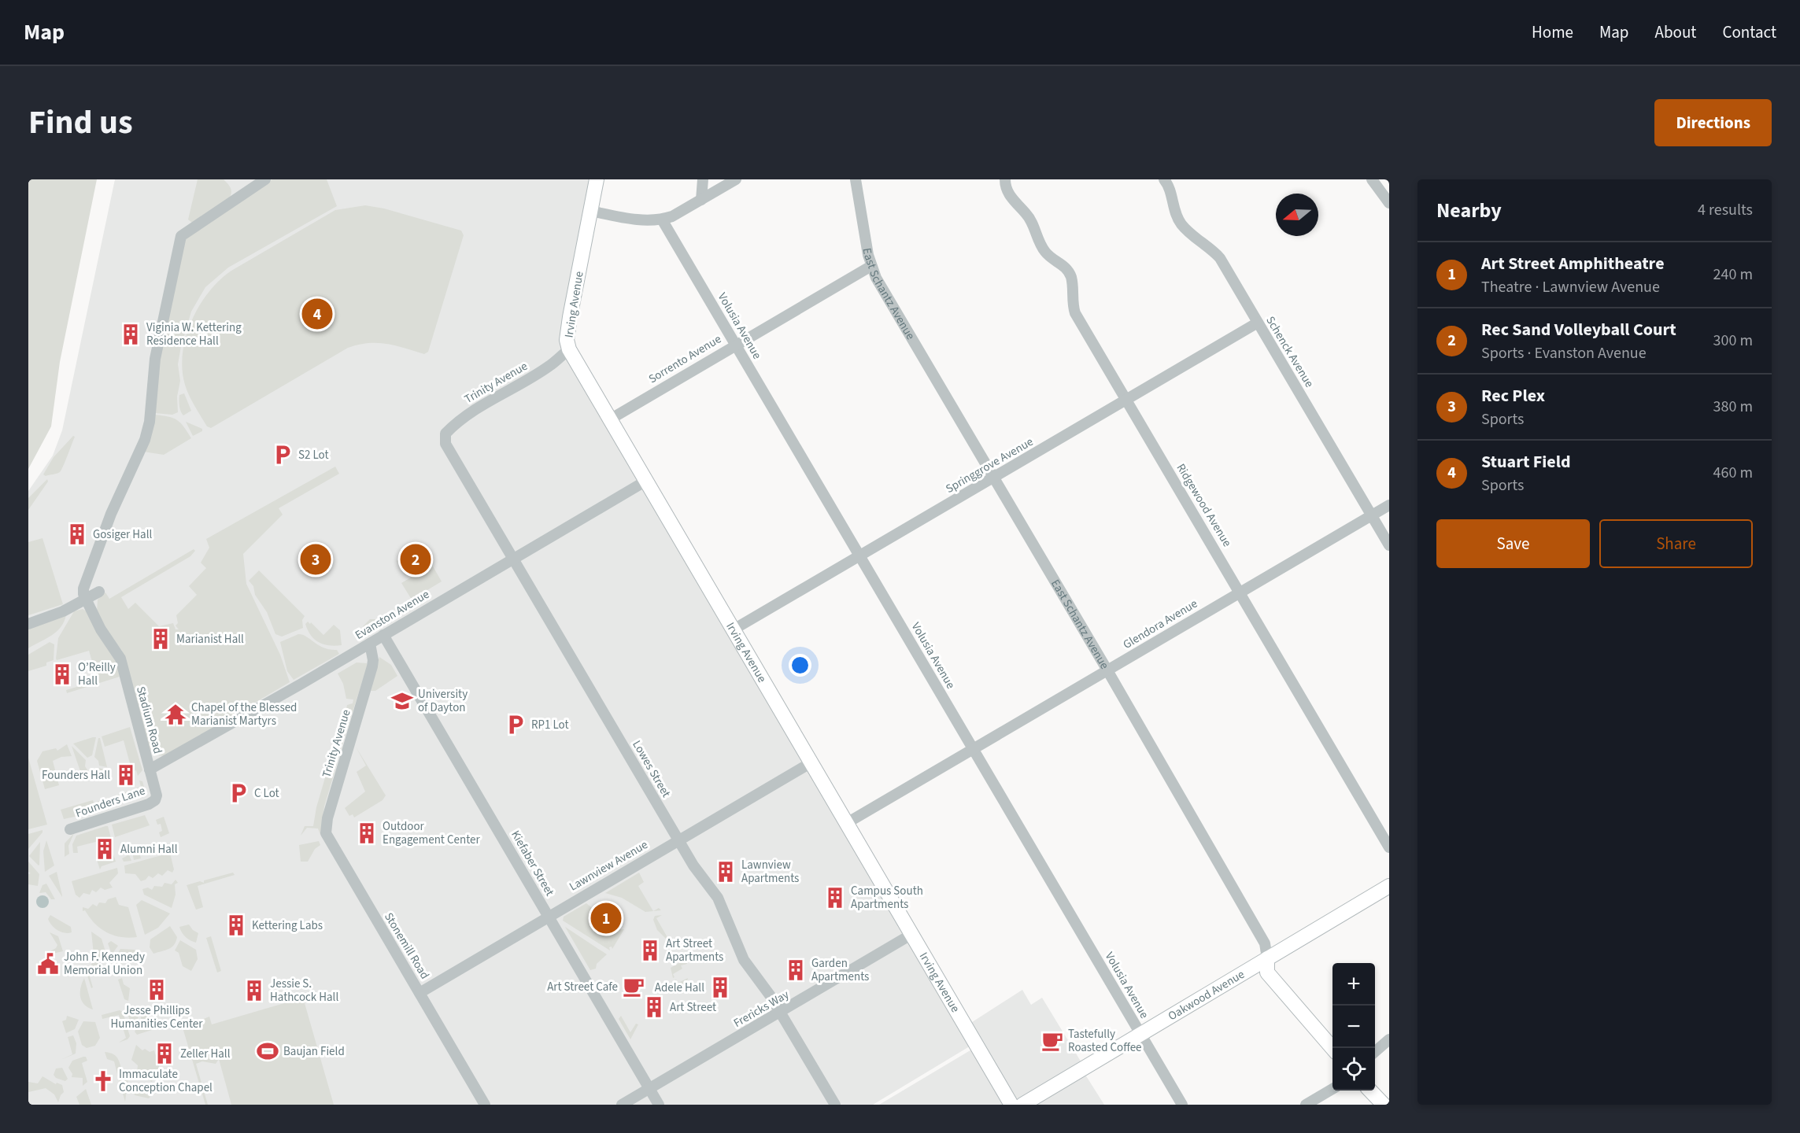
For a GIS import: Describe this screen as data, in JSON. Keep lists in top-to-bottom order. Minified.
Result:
{"streets":{"street":["East Schantz Avenue","Irving Avenue","Volusia Avenue","Schenck Avenue","Sorrento Avenue","Trinity Avenue","Springgrove Avenue","Ridgewood Avenue","Evanston Avenue","Glendora Avenue","Stadium Road","Lowes Street","Founders Lane","Kiefaber Street","Lawnview Avenue","Stonemill Road","Oakwood Avenue","Frericks Way"]},"crossings":[["East Schantz Avenue","Sorrento Avenue"],["East Schantz Avenue","Springgrove Avenue"],["East Schantz Avenue","Glendora Avenue"],["East Schantz Avenue","Oakwood Avenue"],["Irving Avenue","Sorrento Avenue"],["Irving Avenue","Trinity Avenue"],["Irving Avenue","Springgrove Avenue"],["Irving Avenue","Evanston Avenue"],["Irving Avenue","Glendora Avenue"],["Irving Avenue","Lawnview Avenue"],["Irving Avenue","Frericks Way"],["Volusia Avenue","Sorrento Avenue"],["Volusia Avenue","Springgrove Avenue"],["Volusia Avenue","Glendora Avenue"],["Volusia Avenue","Oakwood Avenue"],["Schenck Avenue","Springgrove Avenue"],["Schenck Avenue","Glendora Avenue"],["Trinity Avenue","Evanston Avenue"],["Trinity Avenue","Lowes Street"],["Trinity Avenue","Stonemill Road"],["Springgrove Avenue","Ridgewood Avenue"],["Ridgewood Avenue","Glendora Avenue"],["Evanston Avenue","Stadium Road"],["Evanston Avenue","Lowes Street"],["Evanston Avenue","Founders Lane"],["Evanston Avenue","Kiefaber Street"],["Stadium Road","Founders Lane"],["Lowes Street","Lawnview Avenue"],["Lowes Street","Frericks Way"],["Kiefaber Street","Lawnview Avenue"],["Kiefaber Street","Frericks Way"],["Lawnview Avenue","Stonemill Road"]],"places":{"building":["Viginia W. Kettering Residence Hall","Gosiger Hall","Marianist Hall","O’Reilly Hall","Founders Hall","Outdoor Engagement Center","Alumni Hall","Lawnview Apartments","Campus South Apartments","Kettering Labs","Art Street Apartments","Garden Apartments","Adele Hall","Jesse Phillips Humanities Center","Jessie S. Hathcock Hall","Art Street","Zeller Hall"],"parking":["S2 Lot","RP1 Lot","C Lot"],"school or university":["University of Dayton"],"temple":["Chapel of the Blessed Marianist Martyrs"],"public building":["John F. Kennedy Memorial Union"],"cafe":["Art Street Cafe","Tastefully Roasted Coffee"],"sports":["Baujan Field"],"church":["Immaculate Conception Chapel"]},"north":"left","page":{"header":"Map","nav":["Home","Map","About","Contact"],"title":"Find us","buttons":["Directions",["Save","Share"]],"heading":["Nearby","4 results"],"list":[{"mark":"1","name":"Art Street Amphitheatre","note":"Theatre · Lawnview Avenue","value":"240 m"},{"mark":"2","name":"Rec Sand Volleyball Court","note":"Sports · Evanston Avenue","value":"300 m"},{"mark":"3","name":"Rec Plex","note":"Sports","value":"380 m"},{"mark":"4","name":"Stuart Field","note":"Sports","value":"460 m"}],"pins":["4","2","3","1"],"map_buttons":["+","−"]}}
